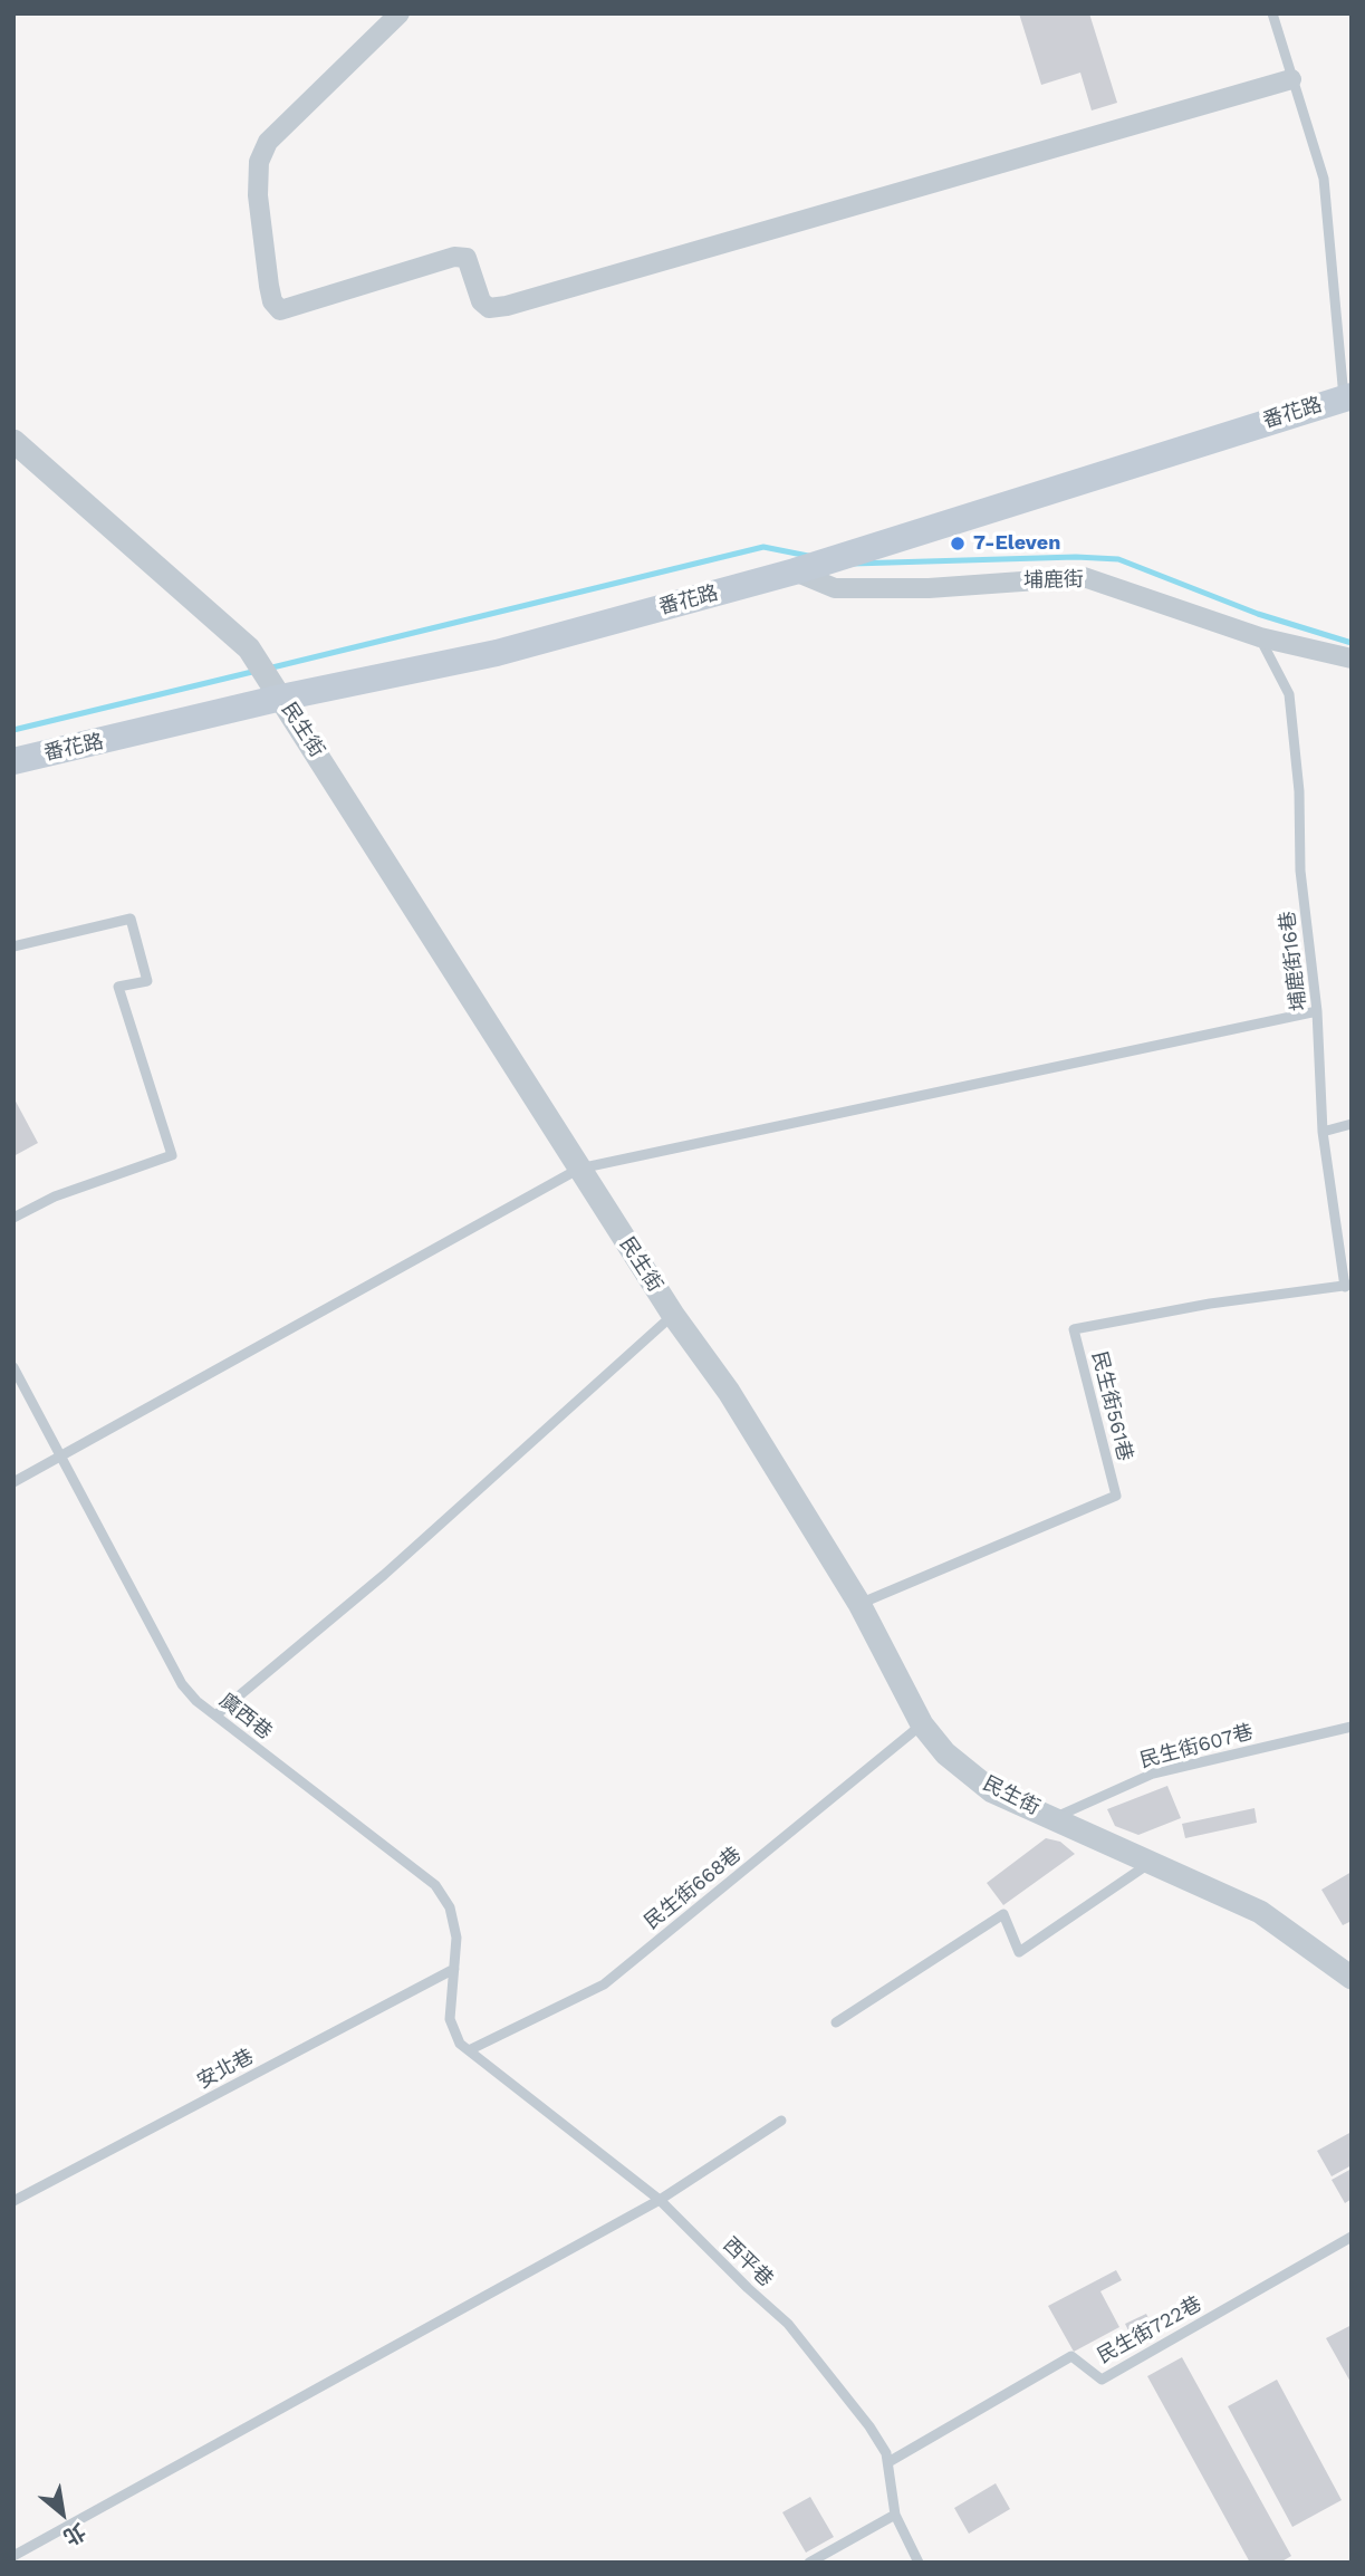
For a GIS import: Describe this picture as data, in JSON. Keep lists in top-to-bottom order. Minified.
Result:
{"streets":{"main road":["番花路"],"street":["埔鹿街","民生街"],"lane":["埔鹿街16巷","民生街561巷","廣西巷","民生街607巷","民生街668巷","安北巷","西平巷","民生街722巷"]},"crossings":[["番花路","埔鹿街"],["番花路","民生街"],["埔鹿街","埔鹿街16巷"],["民生街","民生街561巷"],["民生街","民生街607巷"],["民生街","民生街668巷"],["埔鹿街16巷","民生街561巷"],["廣西巷","民生街668巷"],["廣西巷","安北巷"],["廣西巷","西平巷"],["民生街668巷","西平巷"],["西平巷","民生街722巷"]],"places":["7-Eleven"],"north":"bottom right"}
